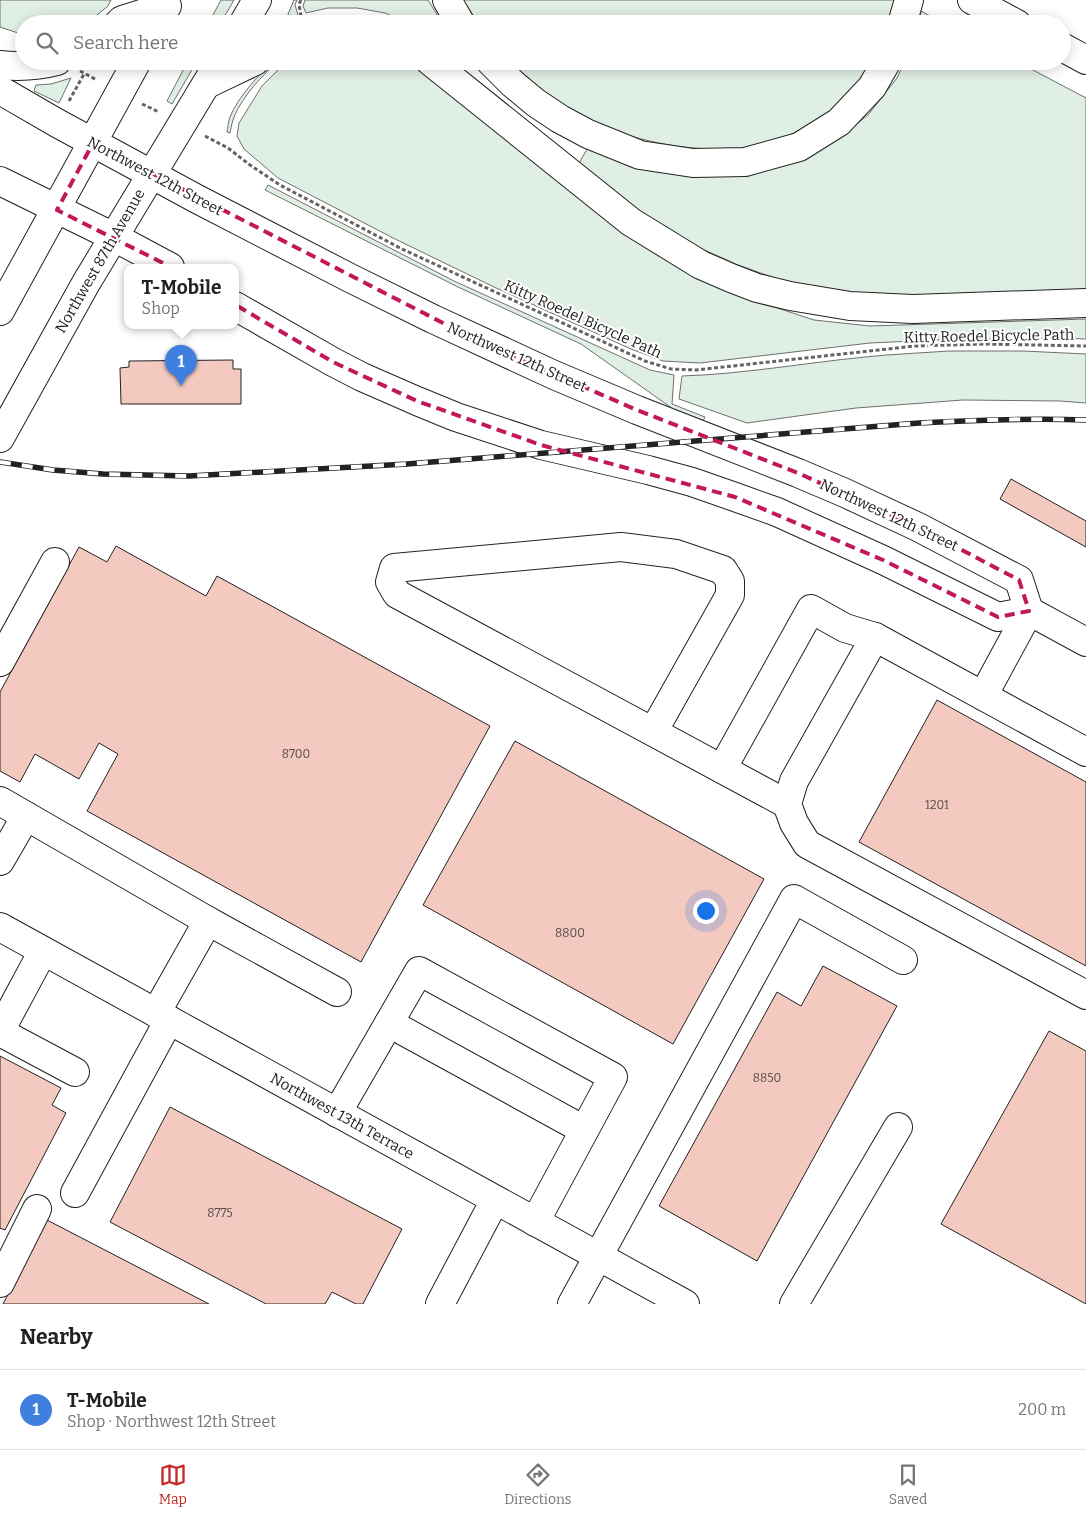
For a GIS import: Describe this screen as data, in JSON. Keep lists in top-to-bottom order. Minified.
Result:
{"streets":{"main road":["Northwest 12th Street","Northwest 87th Avenue","Northwest 13th Terrace"],"path":["Kitty Roedel Bicycle Path"]},"crossings":[["Northwest 12th Street","Northwest 87th Avenue"]],"house_numbers":["8700","1201","8800","8850","8775"],"page":{"search":"Search here","popup":["T-Mobile","Shop"],"pins":"1","heading":"Nearby","list":[{"mark":"1","name":"T-Mobile","note":"Shop · Northwest 12th Street","value":"200 m"}],"nav":["Map","Directions","Saved"]}}
